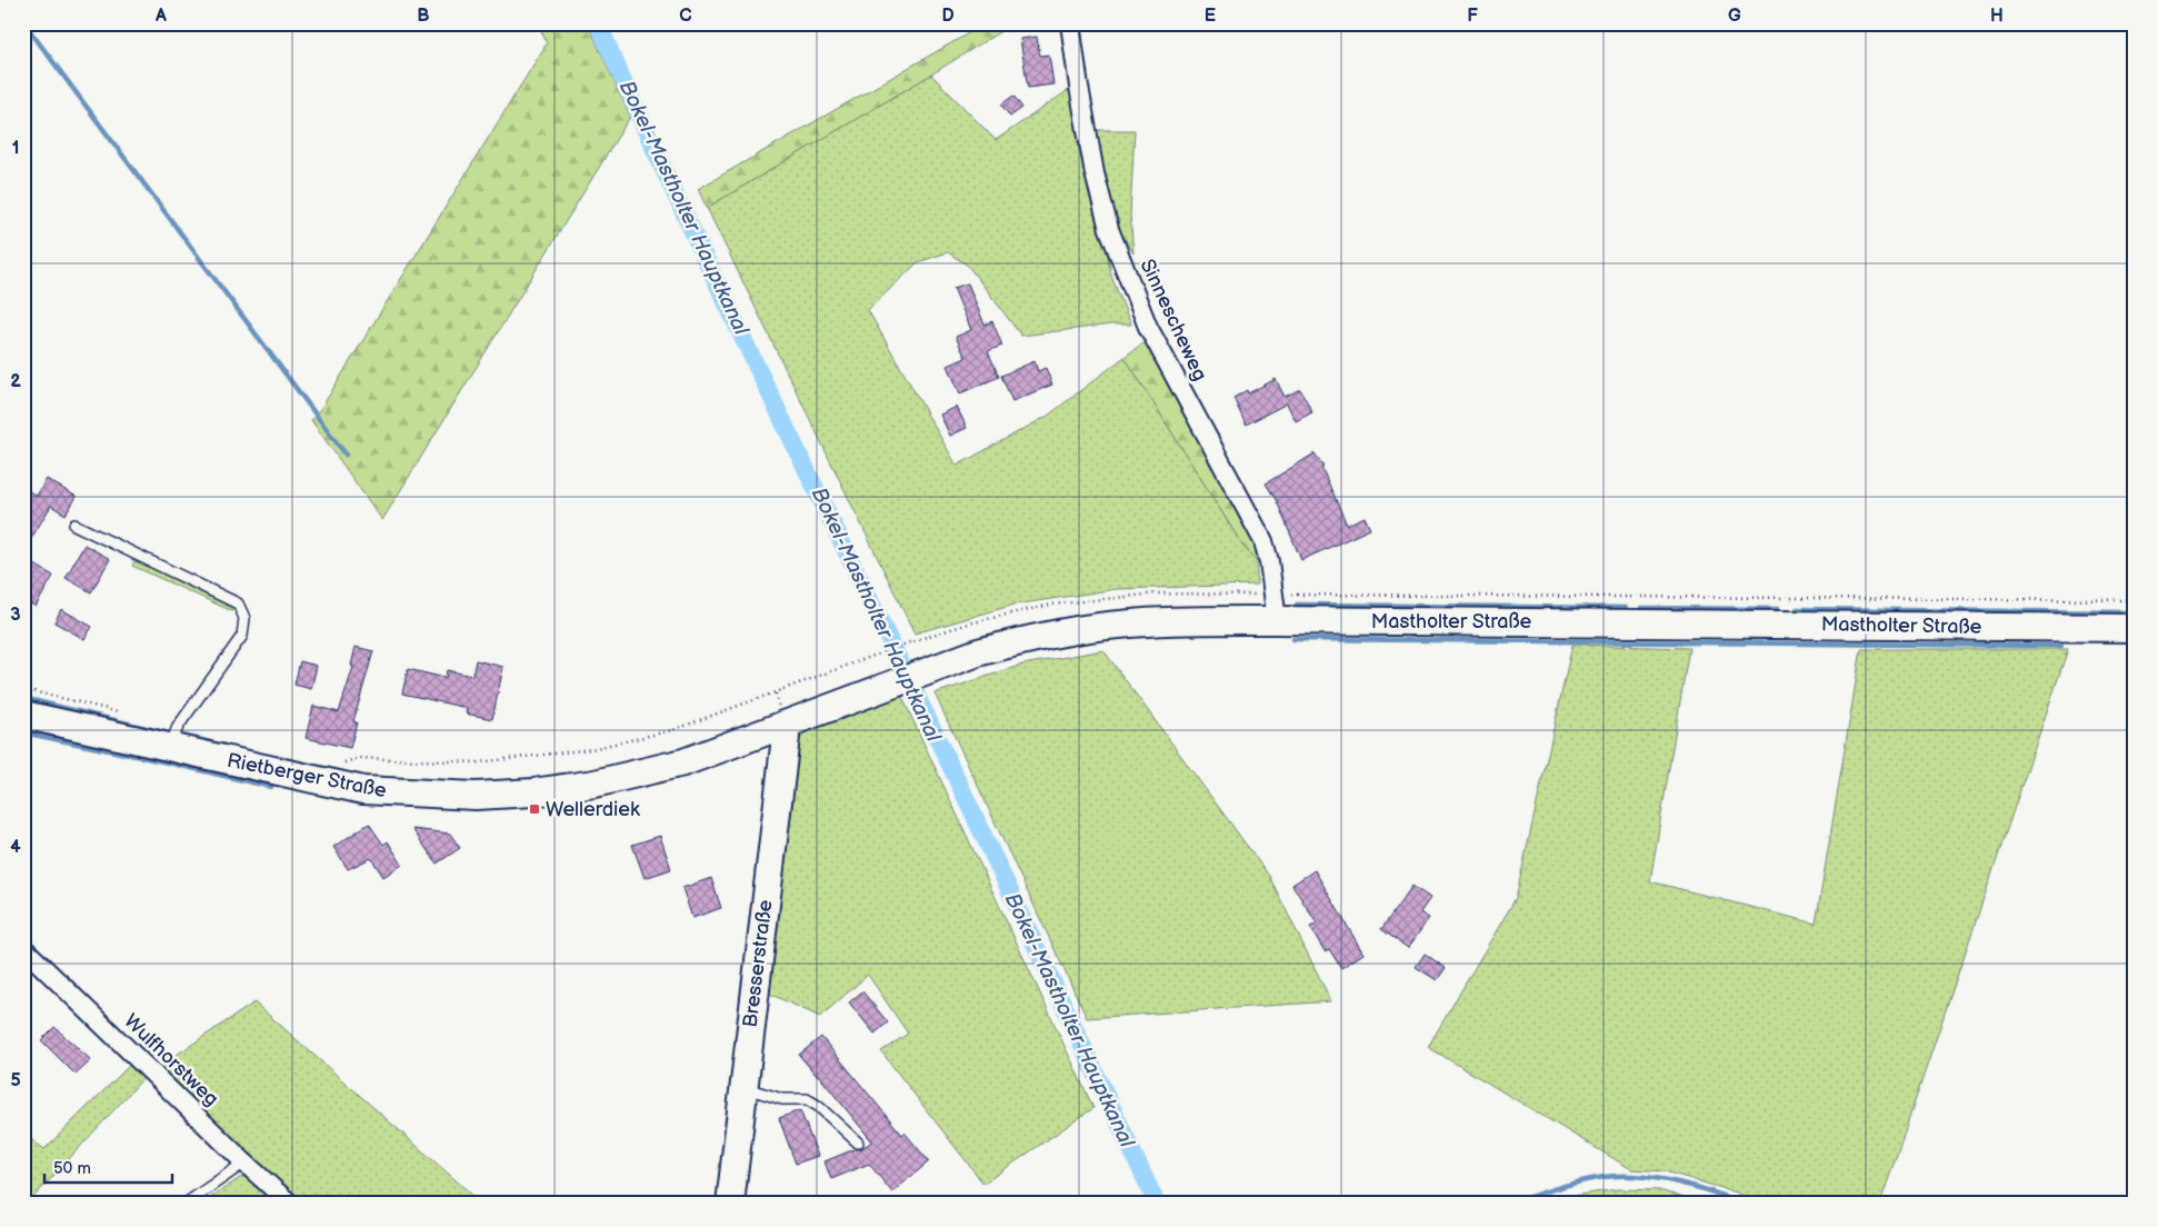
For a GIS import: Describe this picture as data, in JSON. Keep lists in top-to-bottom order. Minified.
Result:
{"streets":{"main road":["Mastholter Straße","Rietberger Straße","Bresserstraße"],"street":["Sinnescheweg","Wulfhorstweg"]},"crossings":[["Sinnescheweg","Mastholter Straße"],["Mastholter Straße","Rietberger Straße"],["Mastholter Straße","Bresserstraße"],["Rietberger Straße","Bresserstraße"]],"water":["Bokel-Mastholter Hauptkanal"],"places":{"transit":["Wellerdiek"]},"scale_bar":"50 m","grid":{"columns":["A","B","C","D","E","F","G","H"],"rows":["1","2","3","4","5"]}}
